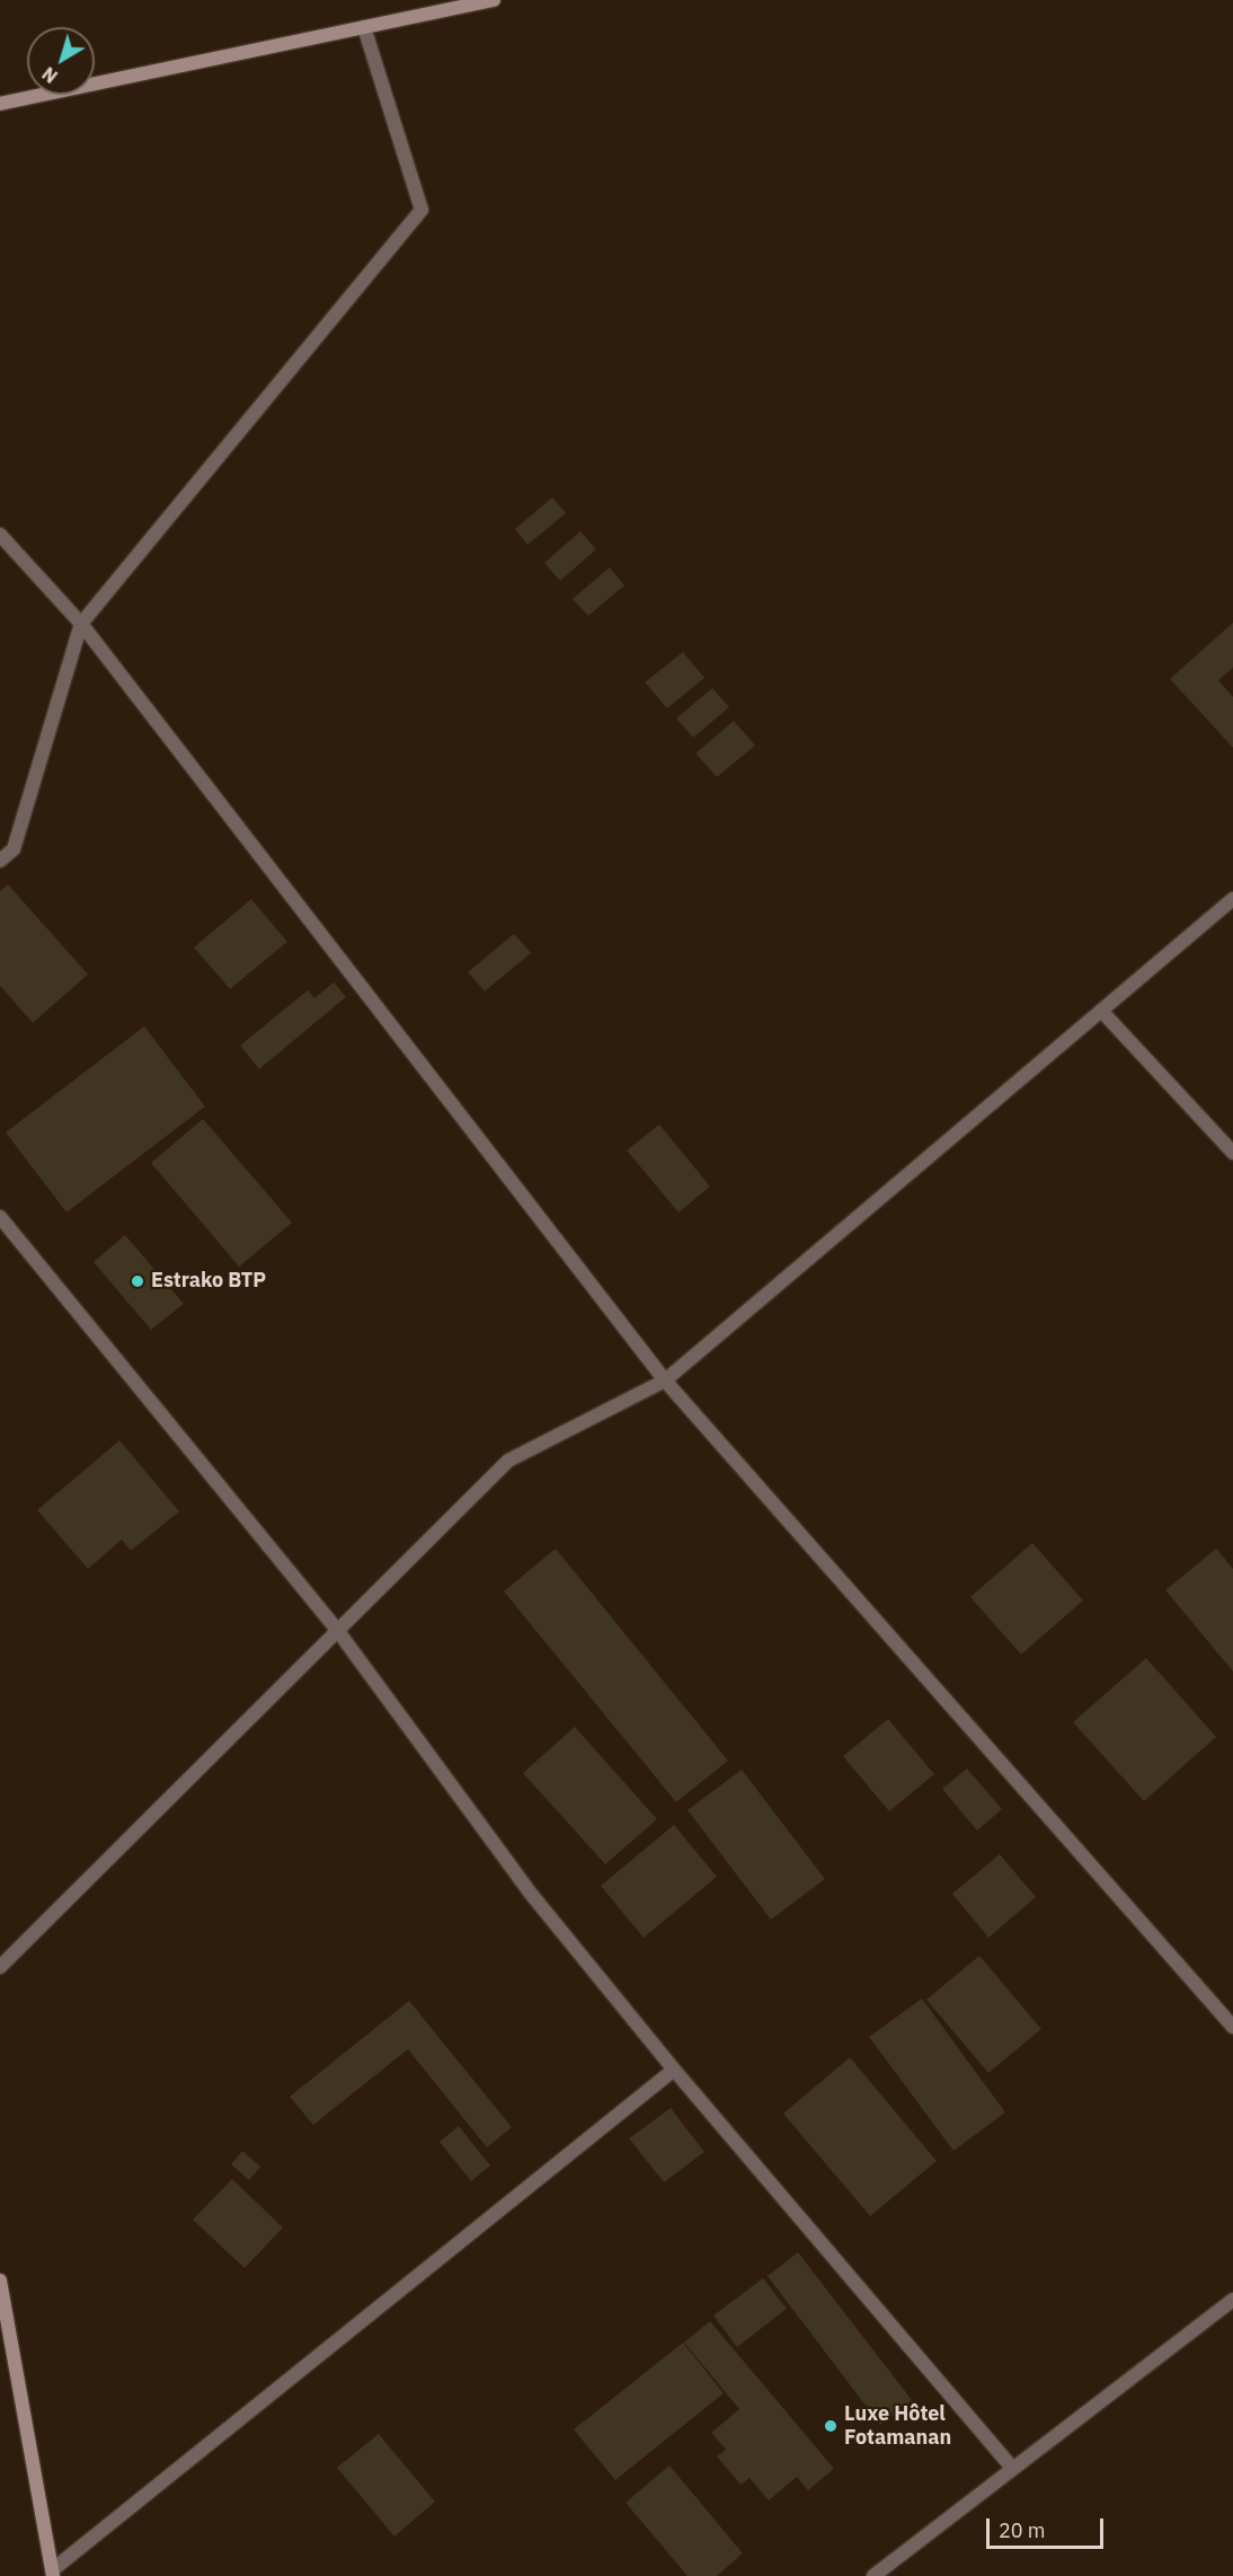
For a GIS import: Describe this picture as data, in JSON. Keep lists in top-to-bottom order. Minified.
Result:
{"places":["Estrako BTP","Luxe Hôtel Fotamanan"],"scale_bar":"20 m","north":"bottom left"}
